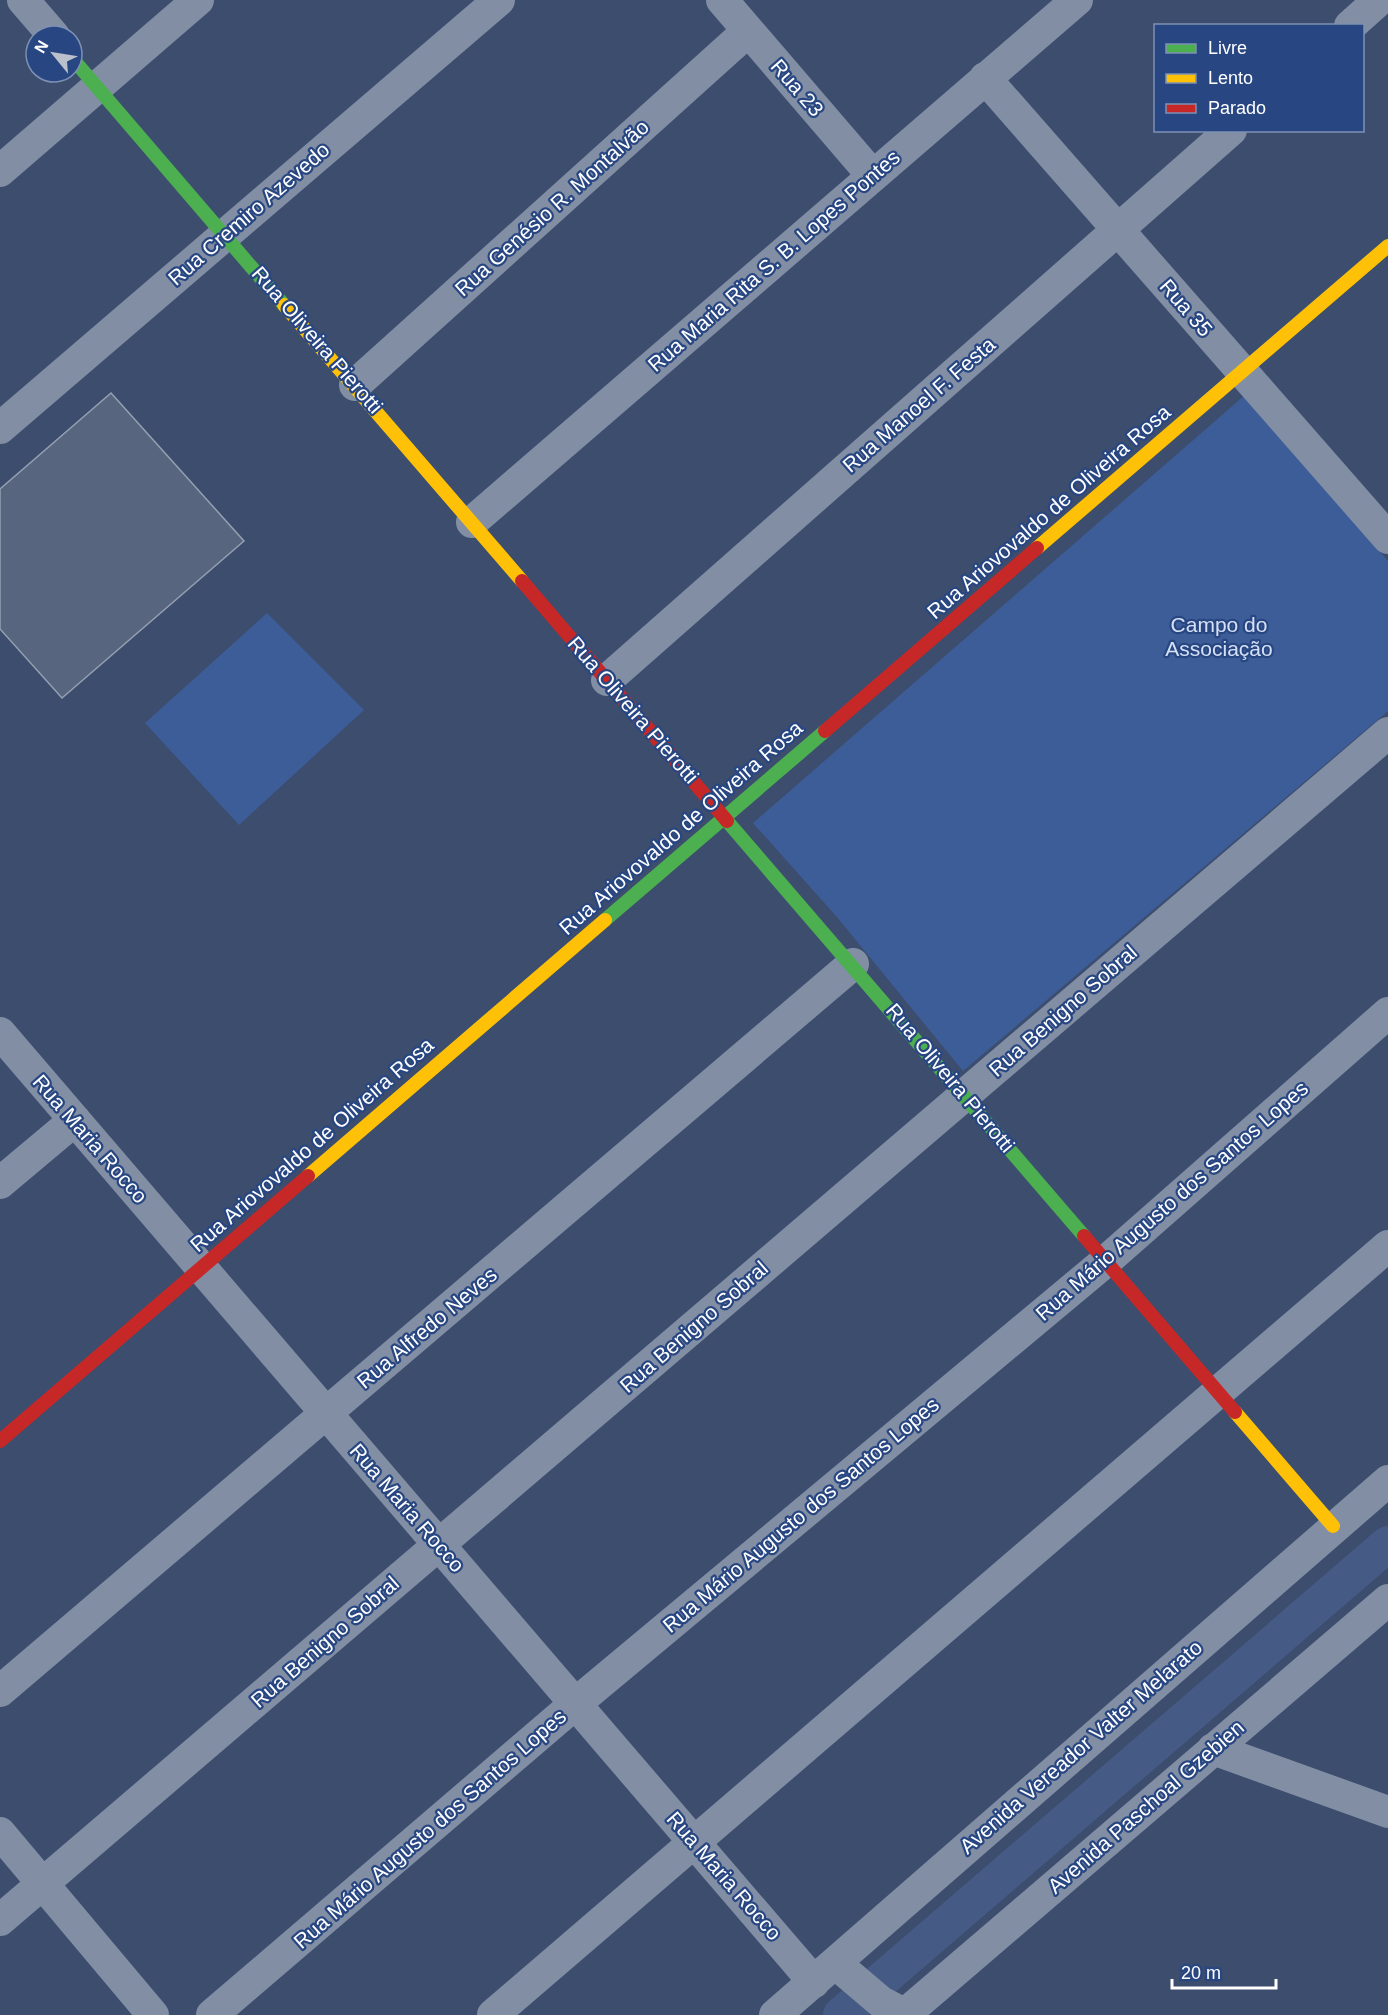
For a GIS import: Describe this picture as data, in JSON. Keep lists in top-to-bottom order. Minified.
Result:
{"streets":{"street":["Rua 23","Rua Genésio R. Montalvão","Rua Cremiro Azevedo","Rua Maria Rita S. B. Lopes Pontes","Rua 35","Rua Oliveira Pierotti","Rua Manoel F. Festa","Rua Ariovovaldo de Oliveira Rosa","Rua Benigno Sobral","Rua Maria Rocco","Rua Mário Augusto dos Santos Lopes","Rua Alfredo Neves","Avenida Vereador Valter Melarato","Avenida Paschoal Gzebien"]},"crossings":[["Rua 23","Rua Genésio R. Montalvão"],["Rua 23","Rua Maria Rita S. B. Lopes Pontes"],["Rua Genésio R. Montalvão","Rua Oliveira Pierotti"],["Rua Cremiro Azevedo","Rua Oliveira Pierotti"],["Rua Maria Rita S. B. Lopes Pontes","Rua 35"],["Rua Maria Rita S. B. Lopes Pontes","Rua Oliveira Pierotti"],["Rua 35","Rua Manoel F. Festa"],["Rua 35","Rua Ariovovaldo de Oliveira Rosa"],["Rua Oliveira Pierotti","Rua Manoel F. Festa"],["Rua Oliveira Pierotti","Rua Ariovovaldo de Oliveira Rosa"],["Rua Oliveira Pierotti","Rua Benigno Sobral"],["Rua Oliveira Pierotti","Rua Mário Augusto dos Santos Lopes"],["Rua Oliveira Pierotti","Rua Alfredo Neves"],["Rua Oliveira Pierotti","Avenida Vereador Valter Melarato"],["Rua Ariovovaldo de Oliveira Rosa","Rua Maria Rocco"],["Rua Benigno Sobral","Rua Maria Rocco"],["Rua Maria Rocco","Rua Mário Augusto dos Santos Lopes"],["Rua Maria Rocco","Rua Alfredo Neves"],["Rua Maria Rocco","Avenida Vereador Valter Melarato"],["Rua Maria Rocco","Avenida Paschoal Gzebien"]],"parks":["Campo do Associação"],"legend":["Livre","Lento","Parado"],"scale_bar":"20 m","north":"top left"}
